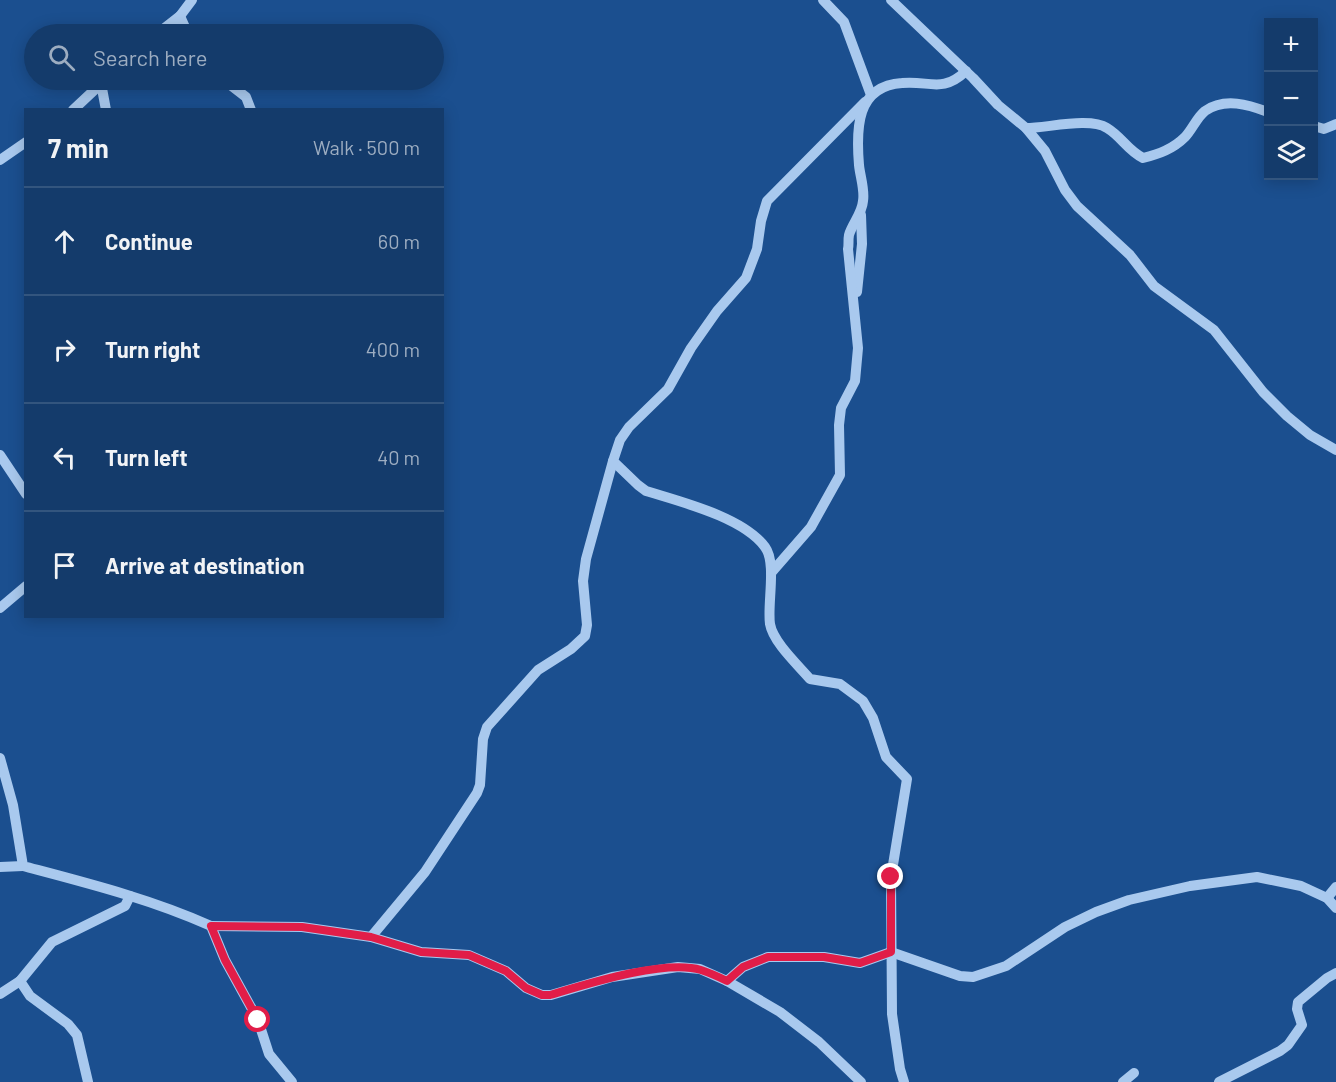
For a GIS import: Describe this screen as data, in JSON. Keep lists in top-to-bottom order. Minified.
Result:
{"page":{"map_buttons":["+","−"],"search":"Search here","heading":["7 min","Walk · 500 m"],"list":[["Continue","60 m"],["Turn right","400 m"],["Turn left","40 m"],"Arrive at destination"]}}
